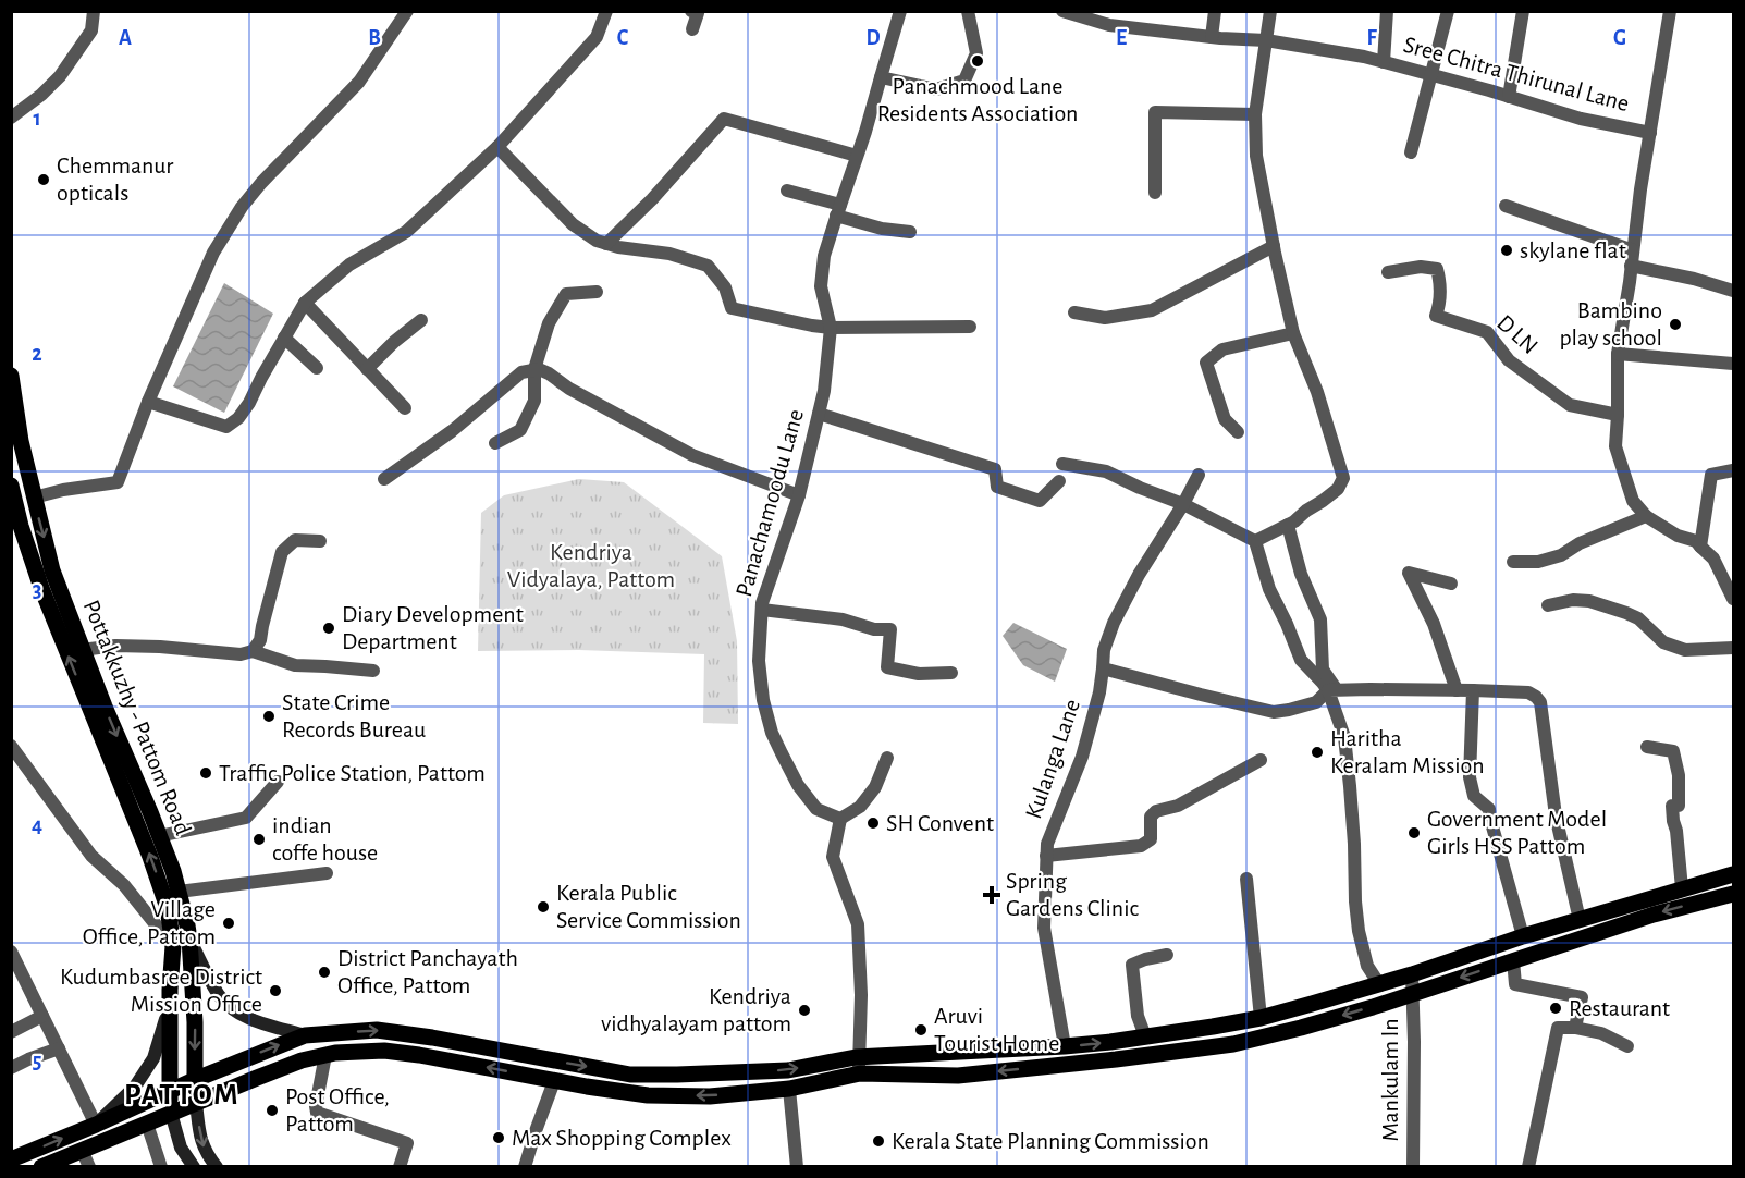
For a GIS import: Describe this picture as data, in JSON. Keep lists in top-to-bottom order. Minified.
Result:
{"streets":{"main road":["Pottakkuzhy - Pattom Road"],"street":["Sree Chitra Thirunal Lane","D LN","Panachamoodu Lane","Kulanga Lane","Mankulam ln"]},"districts":["PATTOM"],"parks":["Kendriya Vidyalaya, Pattom"],"places":{"other":["Panachmood Lane Residents Association","Chemmanur opticals","skylane flat","Bambino play school","Diary Development Department","State Crime Records Bureau","Haritha Keralam Mission","Traffic Police Station, Pattom","SH Convent","Government Model Girls HSS Pattom","indian coffe house","Kerala Public Service Commission","Village Office, Pattom","District Panchayath Office, Pattom","Kudumbasree District Mission Office","Restaurant","Kendriya vidhyalayam pattom","Aruvi Tourist Home","Post Office, Pattom","Max Shopping Complex","Kerala State Planning Commission"],"health":["Spring Gardens Clinic"]},"grid":{"columns":["A","B","C","D","E","F","G"],"rows":["1","2","3","4","5"]}}
